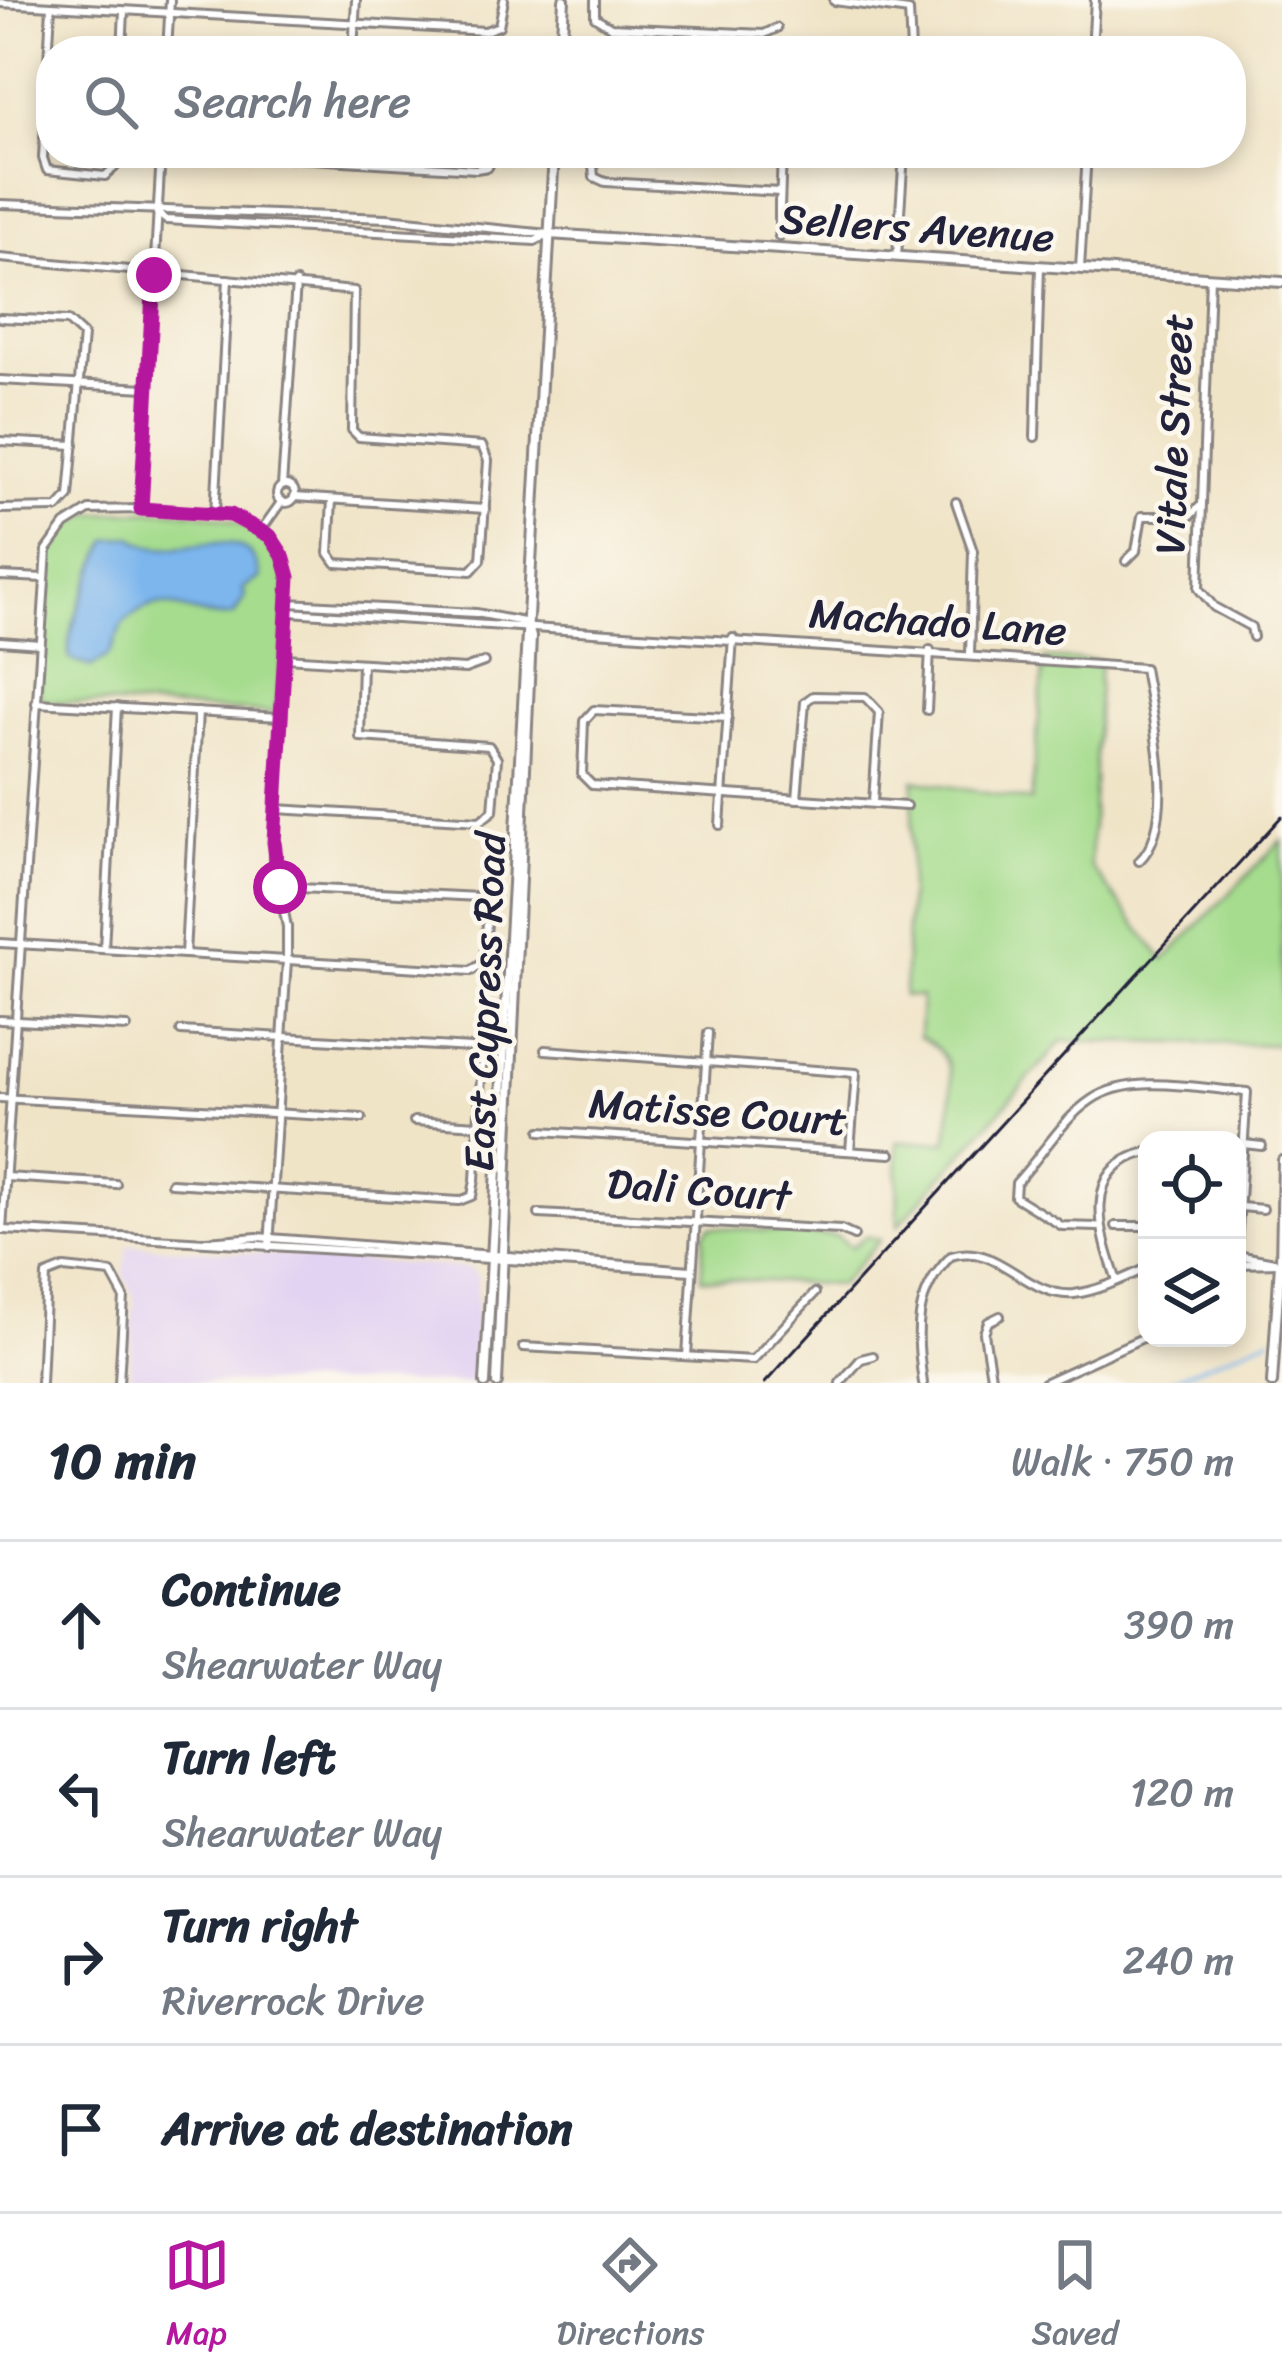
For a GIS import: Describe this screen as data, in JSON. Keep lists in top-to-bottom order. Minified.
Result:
{"streets":{"street":["Sellers Avenue","Vitale Street","Machado Lane","East Cypress Road","Matisse Court","Dali Court"]},"crossings":[["Sellers Avenue","Vitale Street"],["Sellers Avenue","East Cypress Road"],["Machado Lane","East Cypress Road"]],"page":{"search":"Search here","heading":["10 min","Walk · 750 m"],"list":[["Continue","Shearwater Way","390 m"],["Turn left","Shearwater Way","120 m"],["Turn right","Riverrock Drive","240 m"],"Arrive at destination"],"nav":["Map","Directions","Saved"]}}
